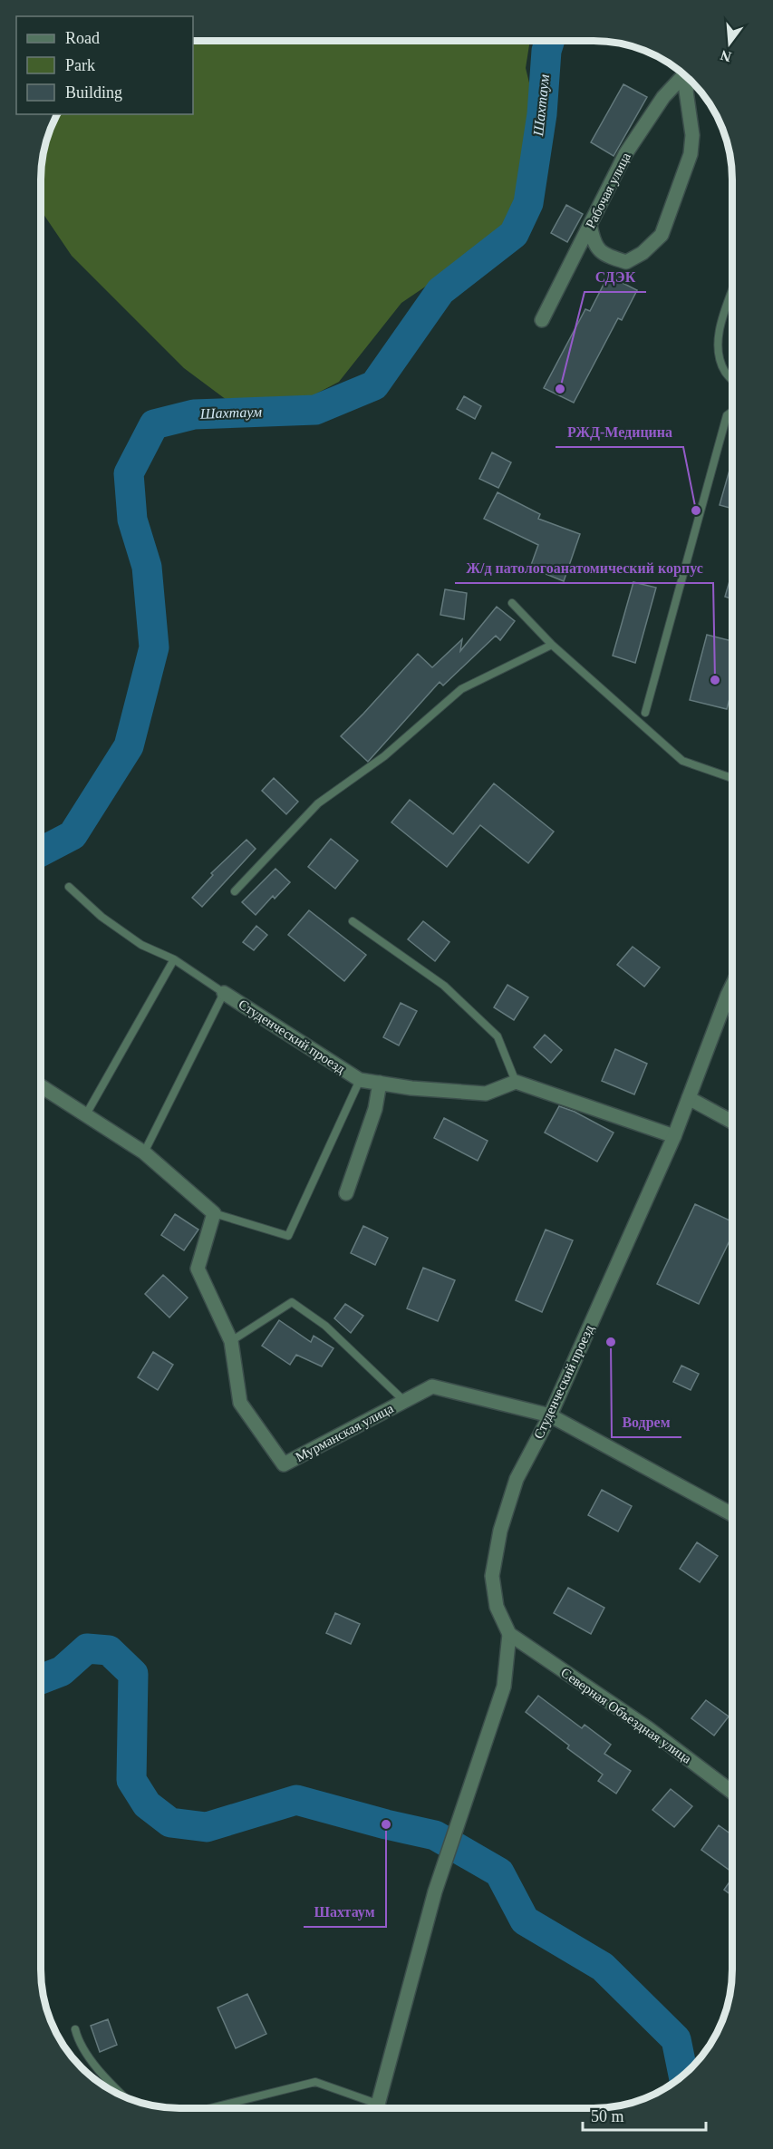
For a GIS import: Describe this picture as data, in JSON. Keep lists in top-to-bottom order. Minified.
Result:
{"streets":{"street":["Рабочая улица","Студенческий проезд","Мурманская улица","Северная Объездная улица"]},"crossings":[["Студенческий проезд","Мурманская улица"],["Студенческий проезд","Северная Объездная улица"]],"water":["Шахтаум"],"places":["СДЭК","РЖД-Медицина","Ж/д патологоанатомический корпус","Водрем","Шахтаум"],"legend":["Road","Park","Building"],"scale_bar":"50 m","north":"bottom"}
